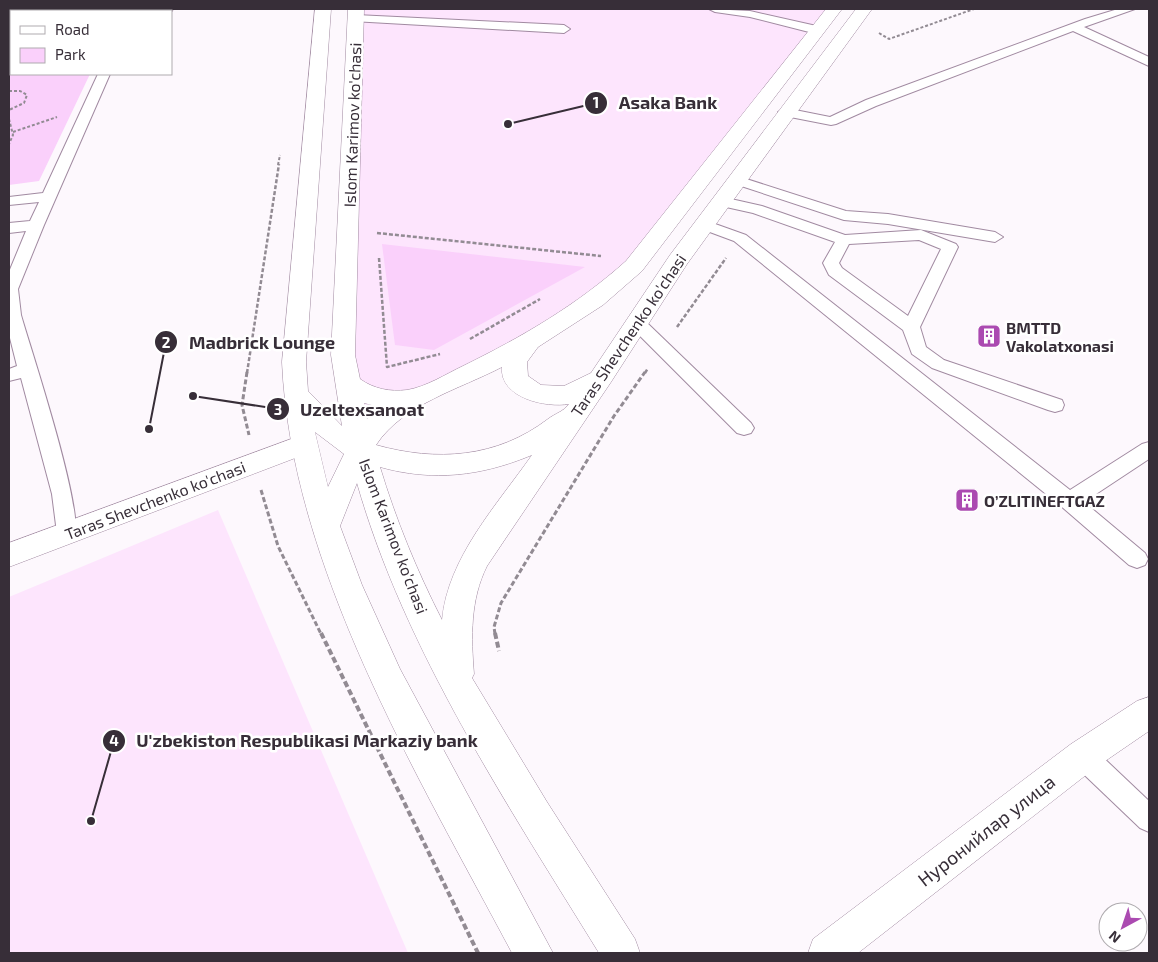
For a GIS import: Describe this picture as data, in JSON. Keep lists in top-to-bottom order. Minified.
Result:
{"streets":{"main road":["Islom Karimov ko'chasi","Taras Shevchenko ko'chasi","Нуронийлар улица"]},"crossings":[["Islom Karimov ko'chasi","Taras Shevchenko ko'chasi"]],"places":{"other":["Asaka Bank","Uzeltexsanoat","Madbrick Lounge","U'zbekiston Respublikasi Markaziy bank"],"building":["BMTTD Vakolatxonasi","O’ZLITINEFTGAZ"]},"legend":["Road","Park"],"north":"bottom left"}
